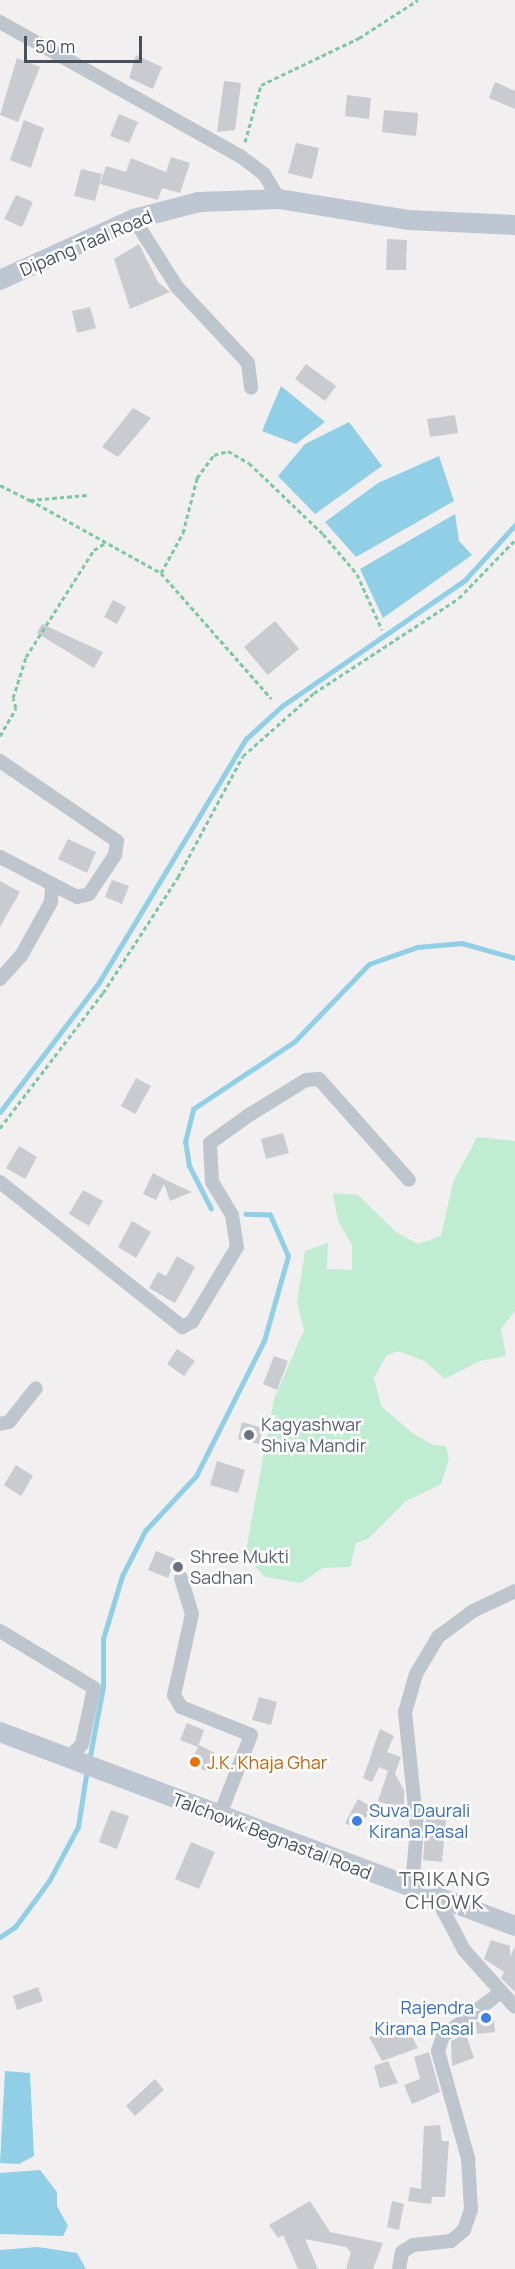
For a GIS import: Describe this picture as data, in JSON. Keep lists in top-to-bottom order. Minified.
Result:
{"streets":{"main road":["Dipang Taal Road","Talchowk Begnastal Road"]},"districts":["TRIKANG CHOWK"],"places":["Kagyashwar Shiva Mandir","Shree Mukti Sadhan","J.K. Khaja Ghar","Suva Daurali Kirana Pasal","Rajendra Kirana Pasal"],"scale_bar":"50 m"}
